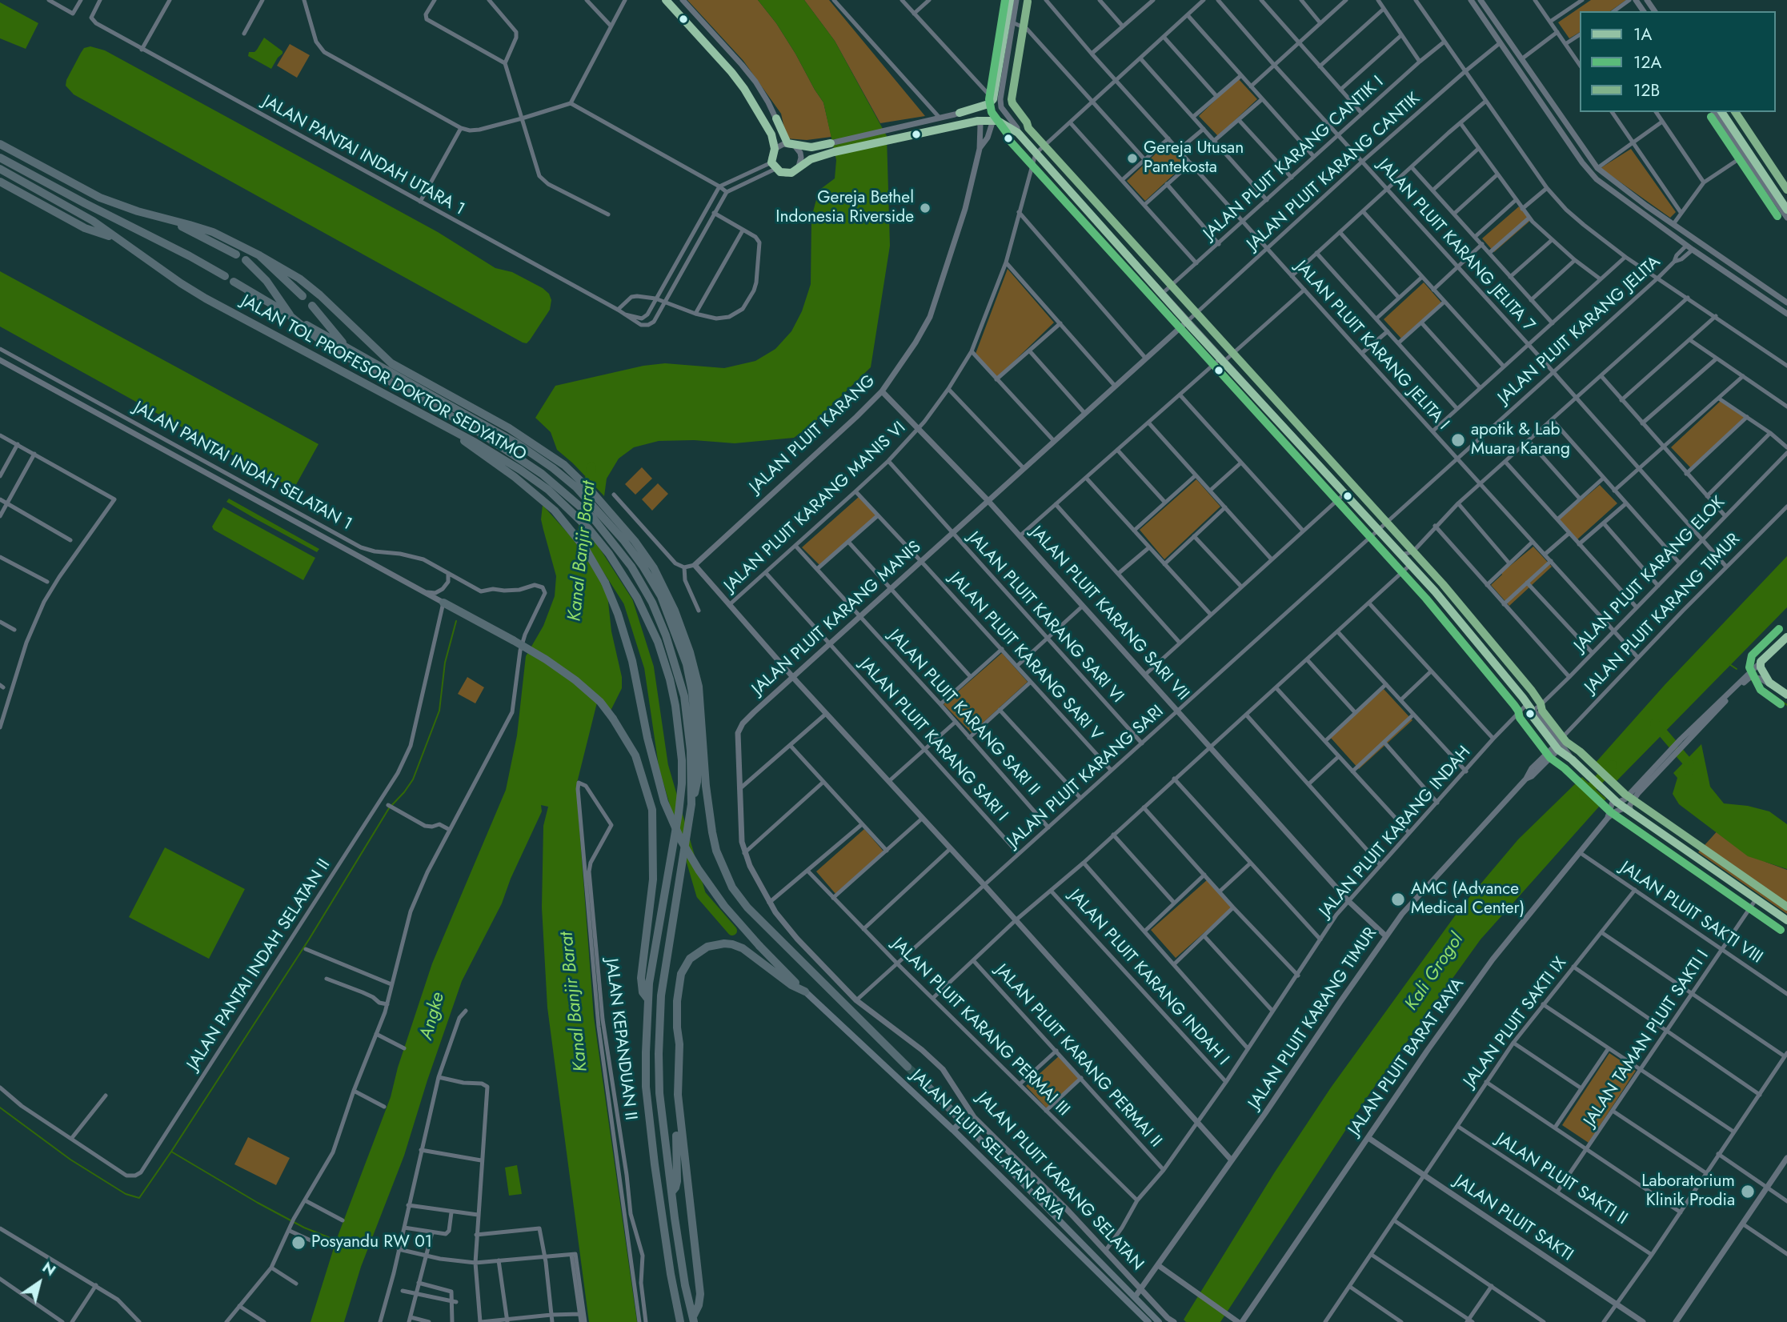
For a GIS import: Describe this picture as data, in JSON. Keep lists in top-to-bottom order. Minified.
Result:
{"streets":{"highway":["JALAN TOL PROFESOR DOKTOR SEDYATMO"],"main road":["JALAN PLUIT SELATAN RAYA"],"street":["JALAN PANTAI INDAH UTARA 1","JALAN PLUIT KARANG CANTIK I","JALAN PLUIT KARANG CANTIK","JALAN PLUIT KARANG JELITA 7","JALAN PLUIT KARANG JELITA","JALAN PLUIT KARANG JELITA I","JALAN PLUIT KARANG","JALAN PANTAI INDAH SELATAN 1","JALAN PLUIT KARANG MANIS VI","JALAN PLUIT KARANG ELOK","JALAN PLUIT KARANG SARI VII","JALAN PLUIT KARANG TIMUR","JALAN PLUIT KARANG SARI VI","JALAN PLUIT KARANG MANIS","JALAN PLUIT KARANG SARI V","JALAN PLUIT KARANG SARI II","JALAN PLUIT KARANG SARI I","JALAN PLUIT KARANG SARI","JALAN PLUIT KARANG INDAH","JALAN PLUIT SAKTI VIII","JALAN PANTAI INDAH SELATAN II","JALAN PLUIT KARANG INDAH I","JALAN PLUIT SAKTI IX","JALAN PLUIT KARANG PERMAI III","JALAN TAMAN PLUIT SAKTI I","JALAN KEPANDUAN II","JALAN PLUIT KARANG PERMAI II","JALAN PLUIT BARAT RAYA","JALAN PLUIT SAKTI II","JALAN PLUIT KARANG SELATAN","JALAN PLUIT SAKTI"]},"crossings":[["JALAN PLUIT KARANG CANTIK I","JALAN PLUIT KARANG JELITA 7"],["JALAN PLUIT KARANG CANTIK I","JALAN PLUIT KARANG JELITA I"],["JALAN PLUIT KARANG CANTIK","JALAN PLUIT KARANG JELITA 7"],["JALAN PLUIT KARANG CANTIK","JALAN PLUIT KARANG JELITA I"],["JALAN PLUIT KARANG CANTIK","JALAN PLUIT KARANG MANIS"],["JALAN PLUIT KARANG JELITA 7","JALAN PLUIT KARANG JELITA"],["JALAN PLUIT KARANG JELITA 7","JALAN PLUIT KARANG ELOK"],["JALAN PLUIT KARANG JELITA 7","JALAN PLUIT KARANG TIMUR"],["JALAN PLUIT KARANG JELITA","JALAN PLUIT KARANG JELITA I"],["JALAN PLUIT KARANG JELITA","JALAN PLUIT KARANG SARI"],["JALAN PLUIT KARANG JELITA I","JALAN PLUIT KARANG ELOK"],["JALAN PLUIT KARANG JELITA I","JALAN PLUIT KARANG TIMUR"],["JALAN PLUIT KARANG","JALAN PLUIT KARANG SARI VII"],["JALAN PANTAI INDAH SELATAN 1","JALAN PANTAI INDAH SELATAN II"],["JALAN PLUIT KARANG MANIS VI","JALAN PLUIT KARANG SARI VII"],["JALAN PLUIT KARANG MANIS VI","JALAN PLUIT KARANG SARI VI"],["JALAN PLUIT KARANG MANIS VI","JALAN PLUIT KARANG SARI V"],["JALAN PLUIT KARANG MANIS VI","JALAN PLUIT KARANG SARI II"],["JALAN PLUIT KARANG MANIS VI","JALAN PLUIT KARANG SARI I"],["JALAN PLUIT KARANG ELOK","JALAN PLUIT KARANG INDAH"],["JALAN PLUIT KARANG SARI VII","JALAN PLUIT KARANG TIMUR"],["JALAN PLUIT KARANG SARI VII","JALAN PLUIT KARANG MANIS"],["JALAN PLUIT KARANG SARI VII","JALAN PLUIT KARANG SARI"],["JALAN PLUIT KARANG SARI VII","JALAN PLUIT KARANG INDAH"],["JALAN PLUIT KARANG TIMUR","JALAN PLUIT SELATAN RAYA"],["JALAN PLUIT KARANG TIMUR","JALAN PLUIT KARANG SELATAN"],["JALAN PLUIT KARANG SARI VI","JALAN PLUIT KARANG MANIS"],["JALAN PLUIT KARANG SARI VI","JALAN PLUIT KARANG SARI"],["JALAN PLUIT KARANG MANIS","JALAN PLUIT KARANG SARI V"],["JALAN PLUIT KARANG MANIS","JALAN PLUIT KARANG SARI II"],["JALAN PLUIT KARANG MANIS","JALAN PLUIT KARANG SARI I"],["JALAN PLUIT KARANG MANIS","JALAN PLUIT KARANG SARI"],["JALAN PLUIT KARANG MANIS","JALAN PLUIT KARANG SELATAN"],["JALAN PLUIT KARANG SARI V","JALAN PLUIT KARANG SARI"],["JALAN PLUIT KARANG SARI II","JALAN PLUIT KARANG SARI"],["JALAN PLUIT KARANG SARI I","JALAN PLUIT KARANG SARI"],["JALAN PLUIT KARANG SARI","JALAN PLUIT KARANG PERMAI III"],["JALAN PLUIT KARANG SARI","JALAN PLUIT KARANG SELATAN"],["JALAN PLUIT KARANG INDAH","JALAN PLUIT KARANG INDAH I"],["JALAN PLUIT KARANG INDAH","JALAN PLUIT KARANG PERMAI III"],["JALAN PLUIT KARANG INDAH","JALAN PLUIT KARANG PERMAI II"],["JALAN PLUIT KARANG INDAH","JALAN PLUIT KARANG SELATAN"],["JALAN PLUIT SAKTI VIII","JALAN PLUIT SAKTI IX"],["JALAN PLUIT SAKTI VIII","JALAN TAMAN PLUIT SAKTI I"],["JALAN PLUIT SAKTI VIII","JALAN PLUIT BARAT RAYA"],["JALAN PLUIT SAKTI IX","JALAN PLUIT SAKTI II"],["JALAN PLUIT SAKTI IX","JALAN PLUIT SAKTI"],["JALAN TAMAN PLUIT SAKTI I","JALAN PLUIT SAKTI II"],["JALAN PLUIT BARAT RAYA","JALAN PLUIT SAKTI"]],"water":["Kanal Banjir Barat","Kali Grogol","Angke"],"places":["Gereja Utusan Pantekosta","Gereja Bethel Indonesia Riverside","apotik & Lab Muara Karang","AMC (Advance Medical Center)","Laboratorium Klinik Prodia","Posyandu RW 01"],"lines":["transit line 1A","transit line 12A","transit line 12B"],"legend":["1A","12A","12B"],"north":"top right"}
